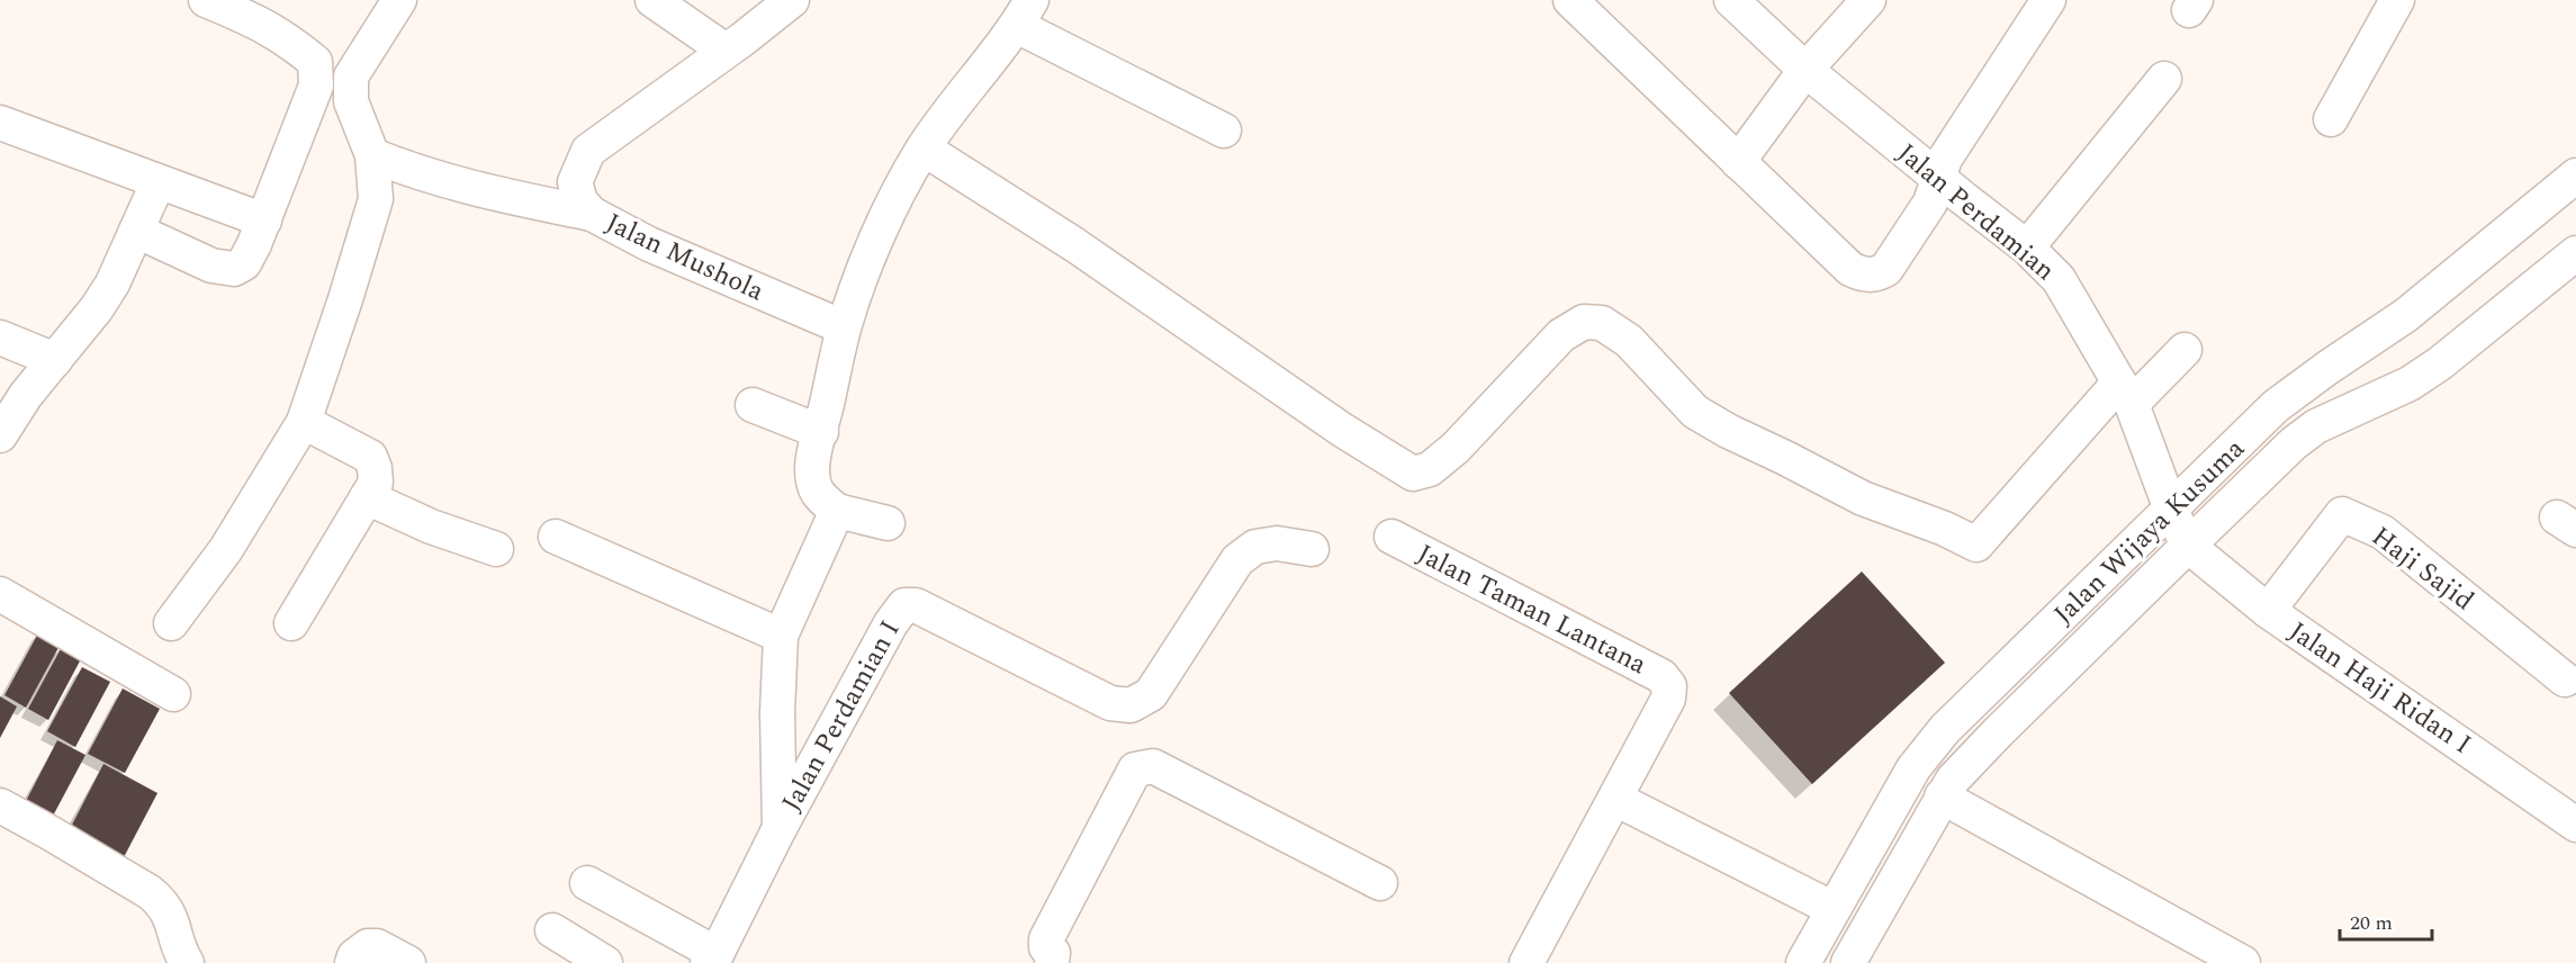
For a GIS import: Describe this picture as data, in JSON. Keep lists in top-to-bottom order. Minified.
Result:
{"streets":{"street":["Jalan Perdamian","Jalan Mushola","Jalan Wijaya Kusuma","Haji Sajid","Jalan Taman Lantana","Jalan Haji Ridan I","Jalan Perdamian I"]},"crossings":[["Jalan Perdamian","Jalan Wijaya Kusuma"],["Jalan Perdamian","Jalan Haji Ridan I"],["Jalan Wijaya Kusuma","Jalan Haji Ridan I"],["Haji Sajid","Jalan Haji Ridan I"]],"scale_bar":"20 m"}
